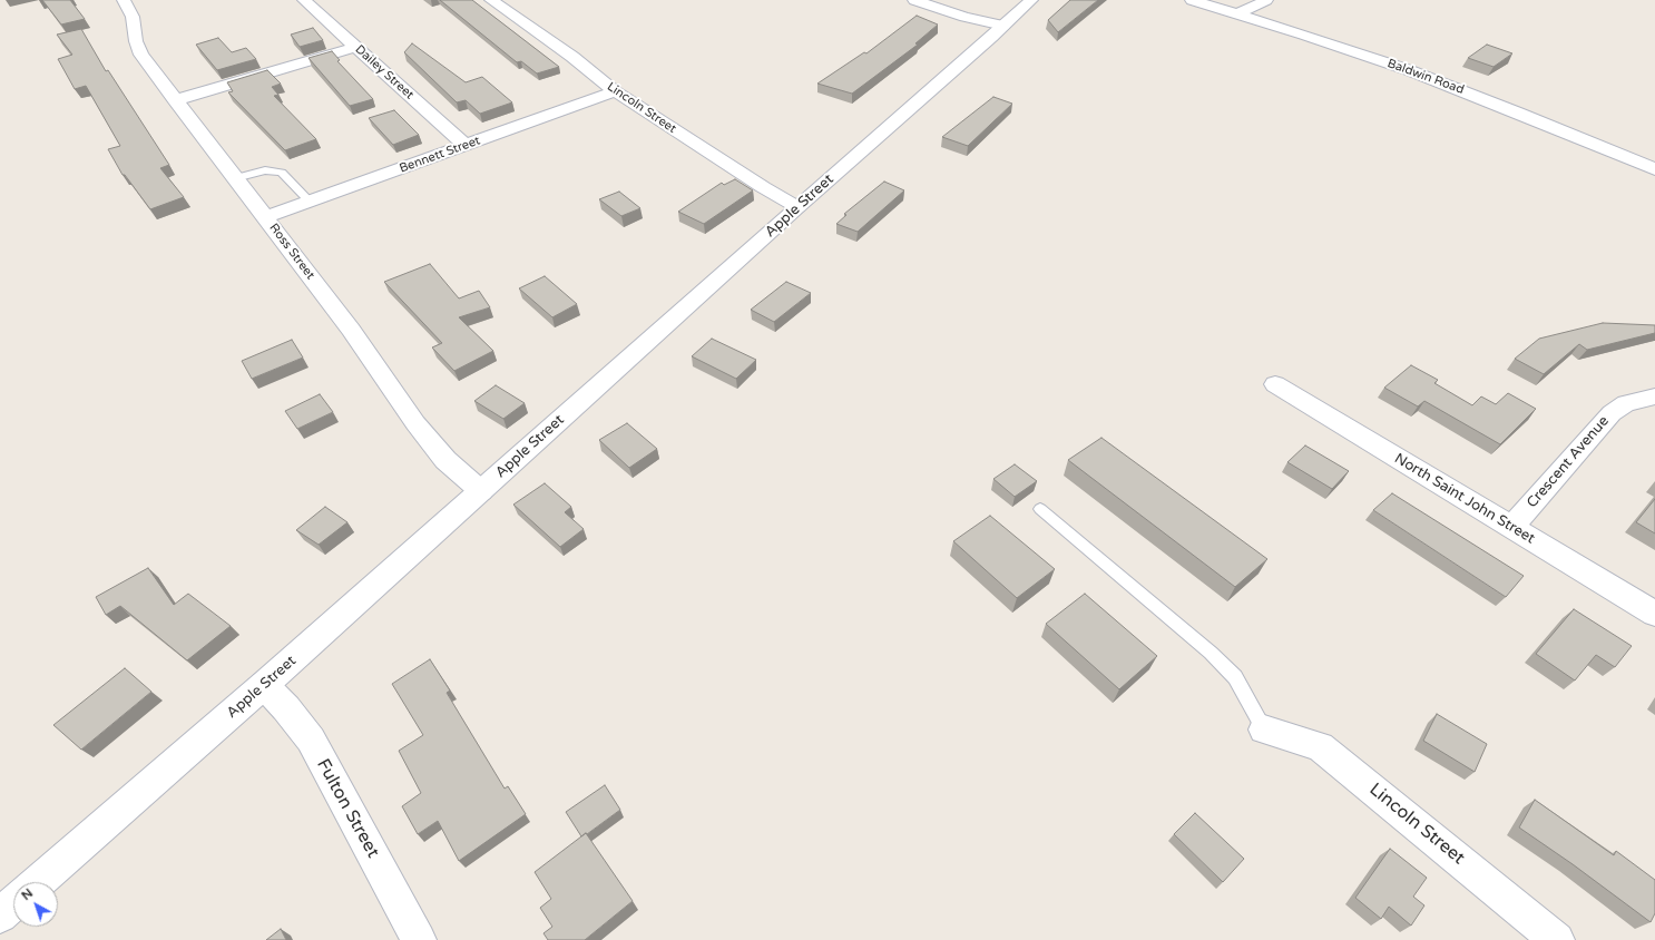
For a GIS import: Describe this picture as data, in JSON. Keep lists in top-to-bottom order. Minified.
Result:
{"streets":{"street":["Dailey Street","Baldwin Road","Lincoln Street","Bennett Street","Apple Street","Ross Street","Crescent Avenue","North Saint John Street","Fulton Street"]},"crossings":[["Dailey Street","Bennett Street"],["Lincoln Street","Bennett Street"],["Lincoln Street","Apple Street"],["Bennett Street","Ross Street"],["Apple Street","Ross Street"],["Apple Street","Fulton Street"],["Crescent Avenue","North Saint John Street"]],"north":"top left"}
